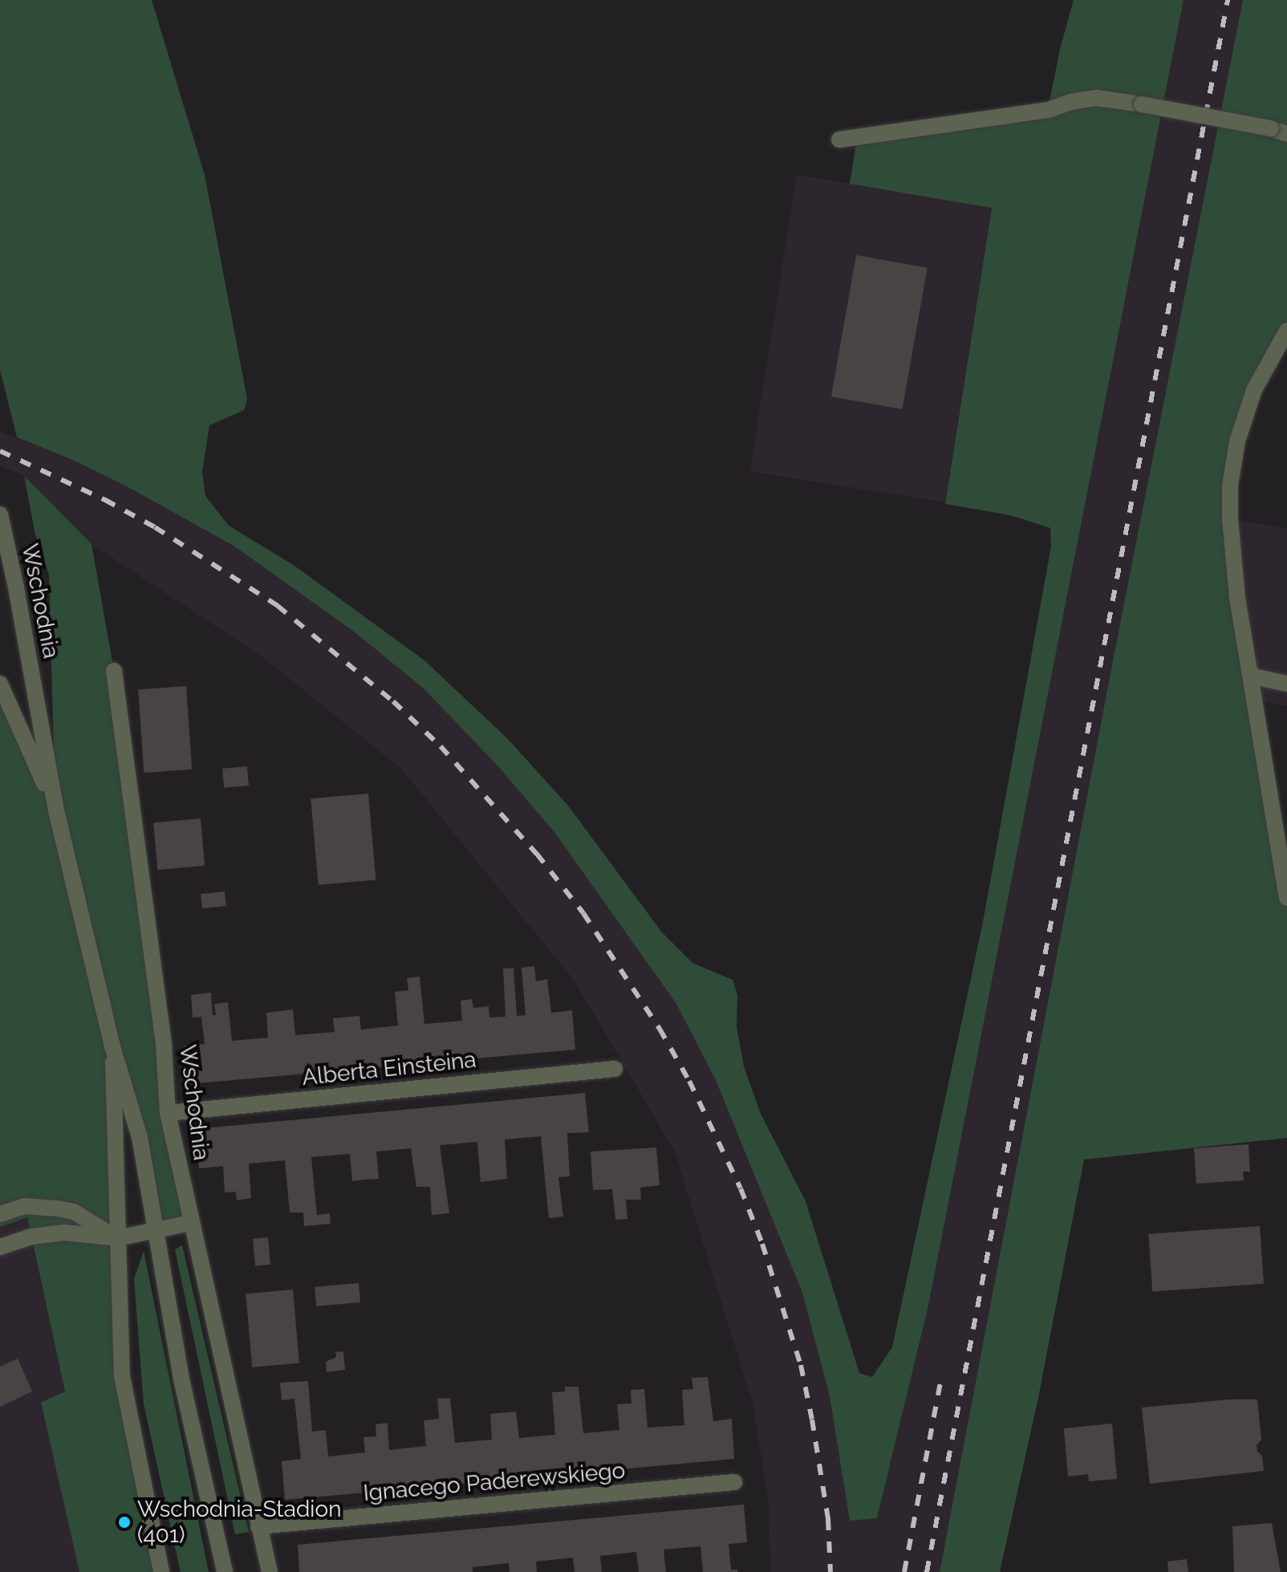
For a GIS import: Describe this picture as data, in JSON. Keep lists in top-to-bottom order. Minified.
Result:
{"streets":{"street":["Wschodnia","Alberta Einsteina","Ignacego Paderewskiego"]},"crossings":[["Wschodnia","Alberta Einsteina"],["Wschodnia","Ignacego Paderewskiego"]],"places":["Wschodnia-Stadion (401)"]}
